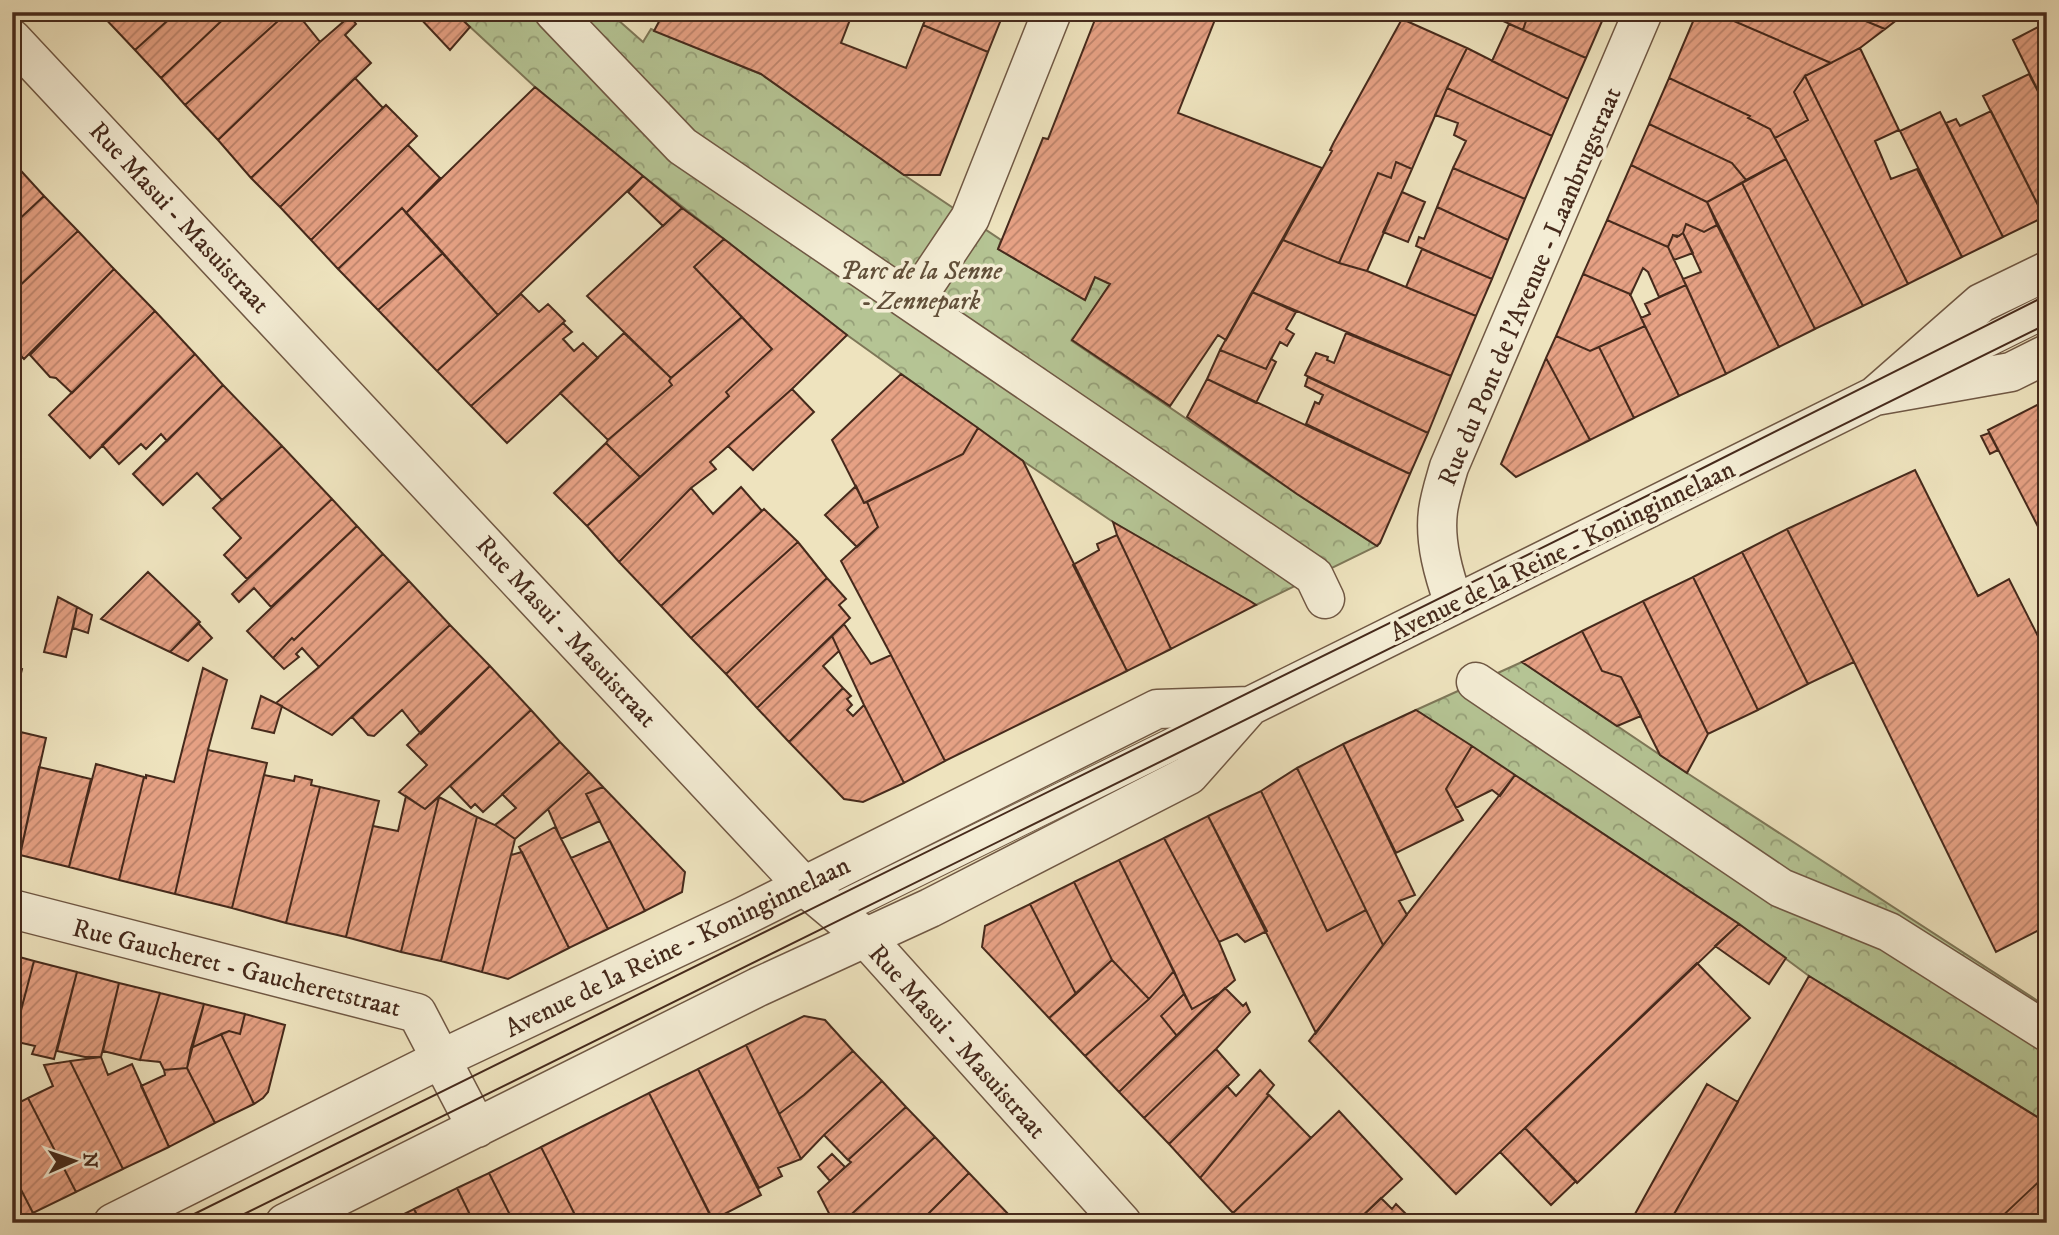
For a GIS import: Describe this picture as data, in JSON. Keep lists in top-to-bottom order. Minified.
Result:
{"streets":{"street":["Rue Masui - Masuistraat","Rue du Pont de l'Avenue - Laanbrugstraat","Avenue de la Reine - Koninginnelaan","Rue Gaucheret - Gaucheretstraat"]},"crossings":[["Rue Masui - Masuistraat","Avenue de la Reine - Koninginnelaan"],["Rue du Pont de l'Avenue - Laanbrugstraat","Avenue de la Reine - Koninginnelaan"],["Avenue de la Reine - Koninginnelaan","Rue Gaucheret - Gaucheretstraat"]],"parks":["Parc de la Senne - Zennepark"],"north":"right"}
